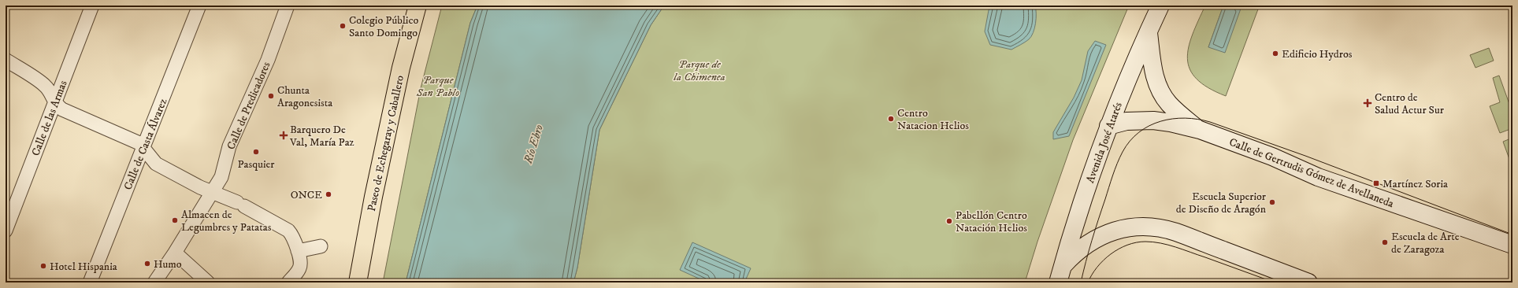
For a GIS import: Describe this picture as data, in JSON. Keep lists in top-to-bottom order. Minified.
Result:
{"streets":{"main road":["Avenida José Atarés","Paseo de Echegaray y Caballero","Calle de Gertrudis Gómez de Avellaneda"],"street":["Calle de Predicadores","Calle de las Armas","Calle de Casta Álvarez"]},"crossings":[["Avenida José Atarés","Calle de Gertrudis Gómez de Avellaneda"]],"water":["Río Ebro"],"parks":["Parque de la Chimenea","Parque San Pablo"],"places":{"other":["Colegio Público Santo Domingo","Edificio Hydros","Chunta Aragonesista","Centro Natacion Helios","Pasquier","ONCE","Escuela Superior de Diseño de Aragón","Almacen de Legumbres y Patatas","Pabellón Centro Natación Helios","Escuela de Arte de Zaragoza","Humo","Hotel Hispania"],"health":["Centro de Salud Actur Sur","Barquero De Val, María Paz"],"transit":["Martínez Soria"]}}
